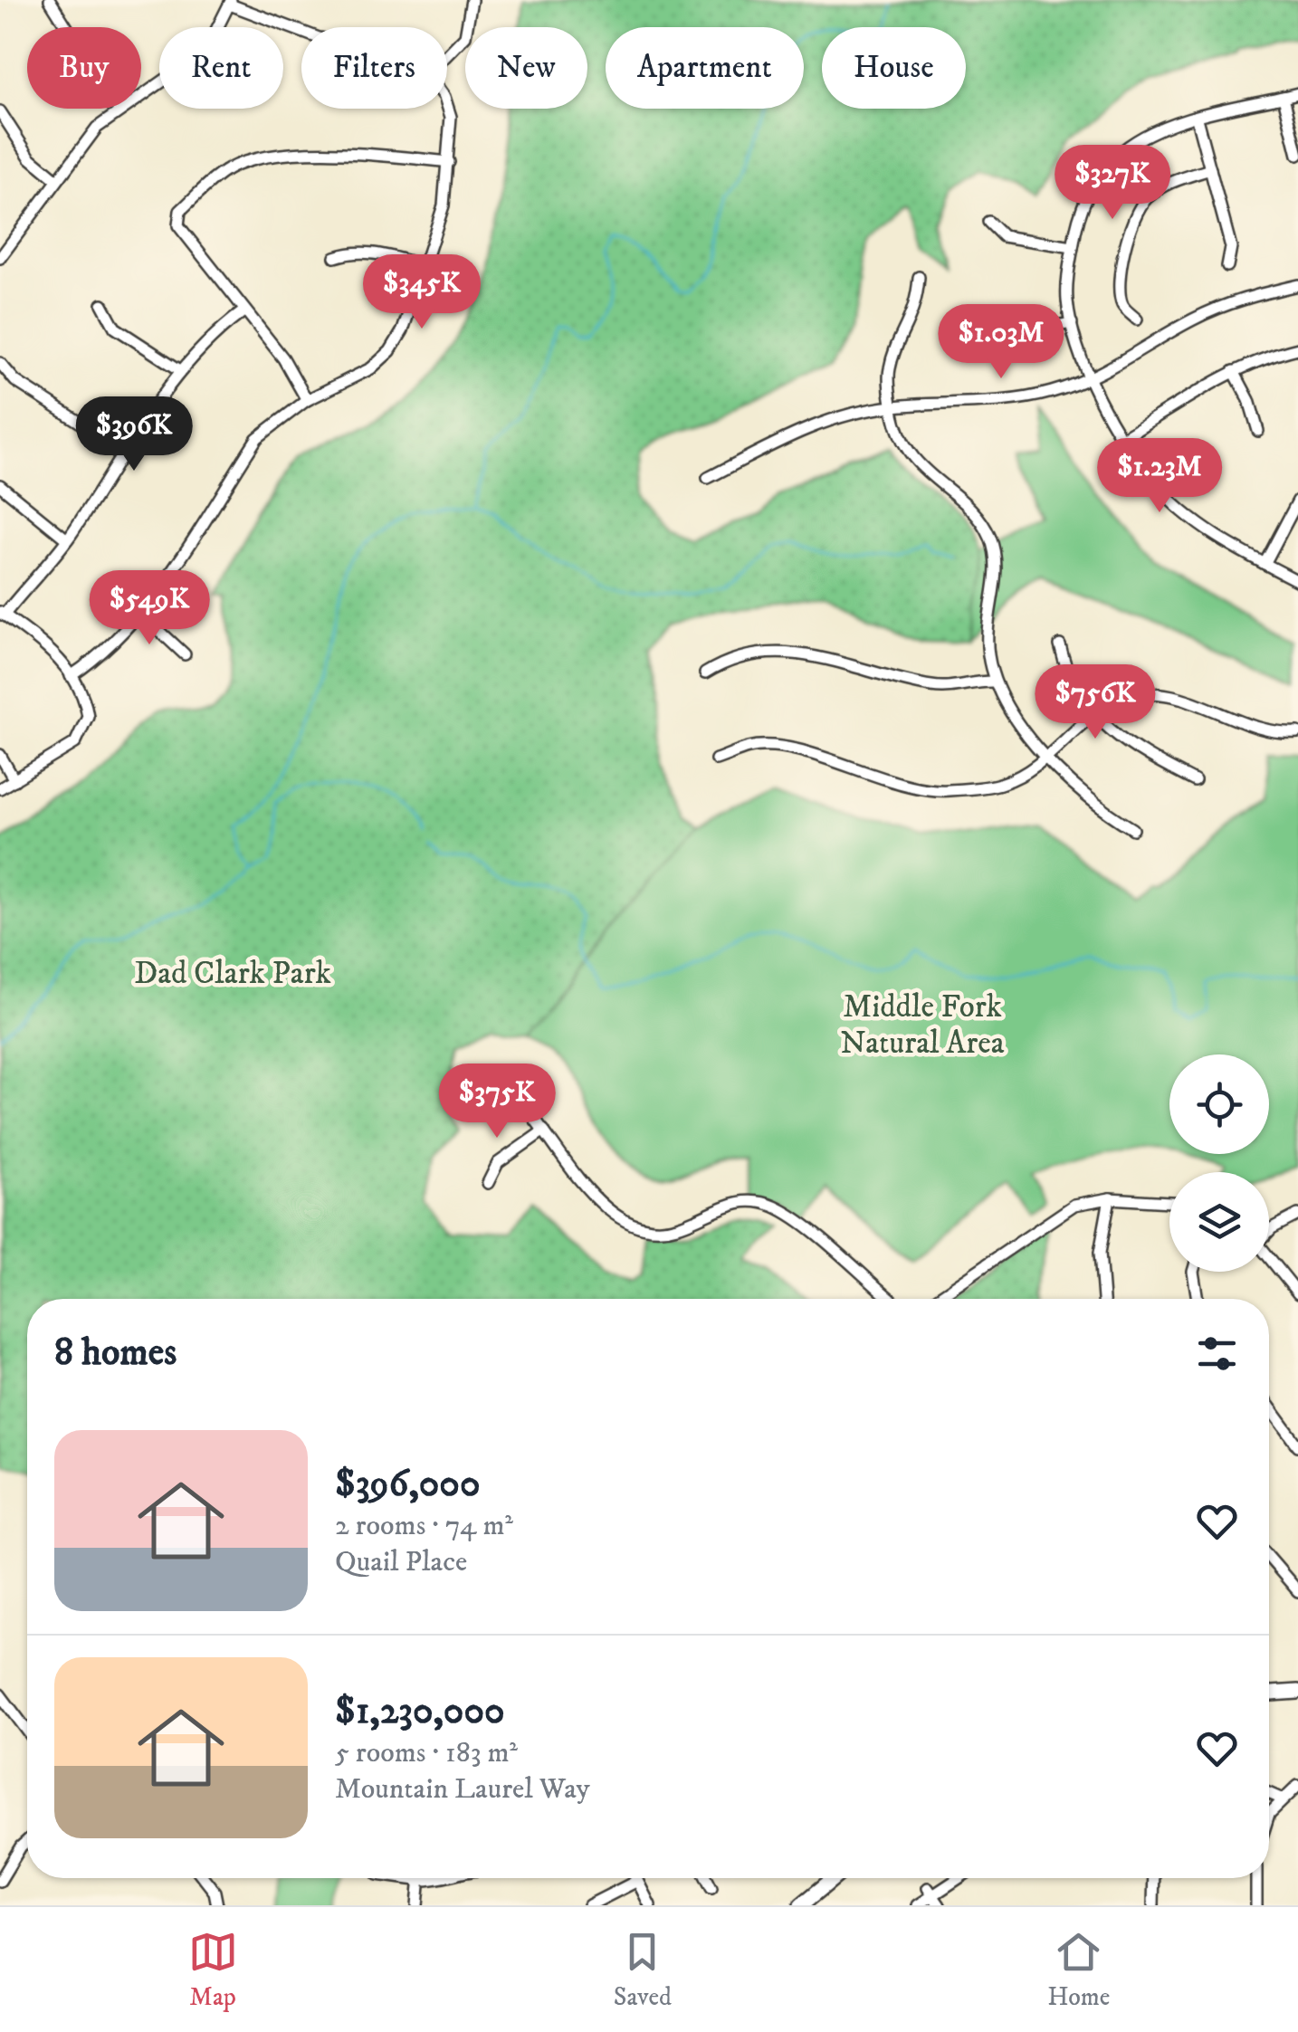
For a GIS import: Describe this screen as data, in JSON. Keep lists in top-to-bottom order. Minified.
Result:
{"parks":["Dad Clark Park","Middle Fork Natural Area"],"page":{"chip":["Buy","Rent","Filters","New","Apartment","House"],"price":["$327K","$345K","$1.03M","$396K","$1.23M","$549K","$756K","$375K"],"heading":"8 homes","list":[{"name":"$396,000","note":"2 rooms · 74 m² · Quail Place"},{"name":"$1,230,000","note":"5 rooms · 183 m² · Mountain Laurel Way"}],"tabs":["Map","Saved","Home"]}}
